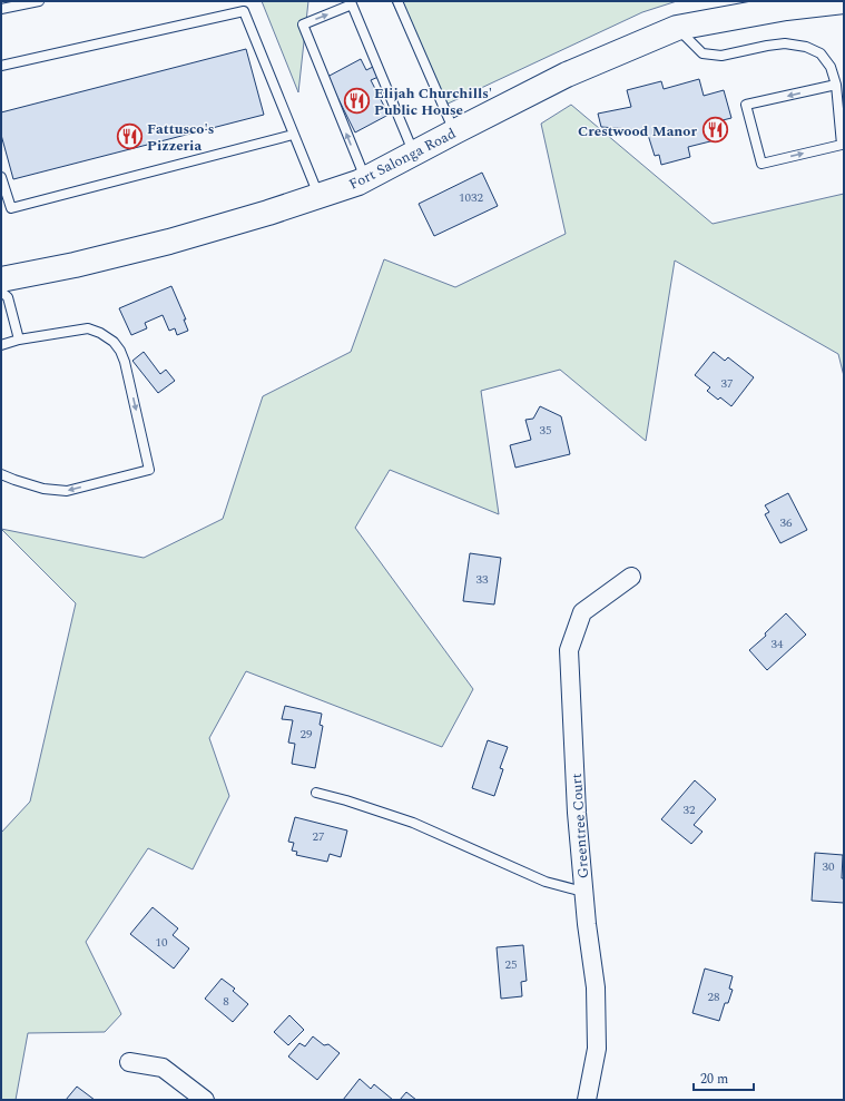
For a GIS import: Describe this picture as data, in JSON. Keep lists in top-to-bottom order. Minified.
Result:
{"streets":{"main road":["Fort Salonga Road"],"street":["Greentree Court"]},"places":{"restaurant":["Elijah Churchills' Public House","Crestwood Manor","Fattusco's Pizzeria"]},"house_numbers":["1032","37","35","36","33","34","29","32","27","30","10","25","28","8"],"scale_bar":"20 m"}
